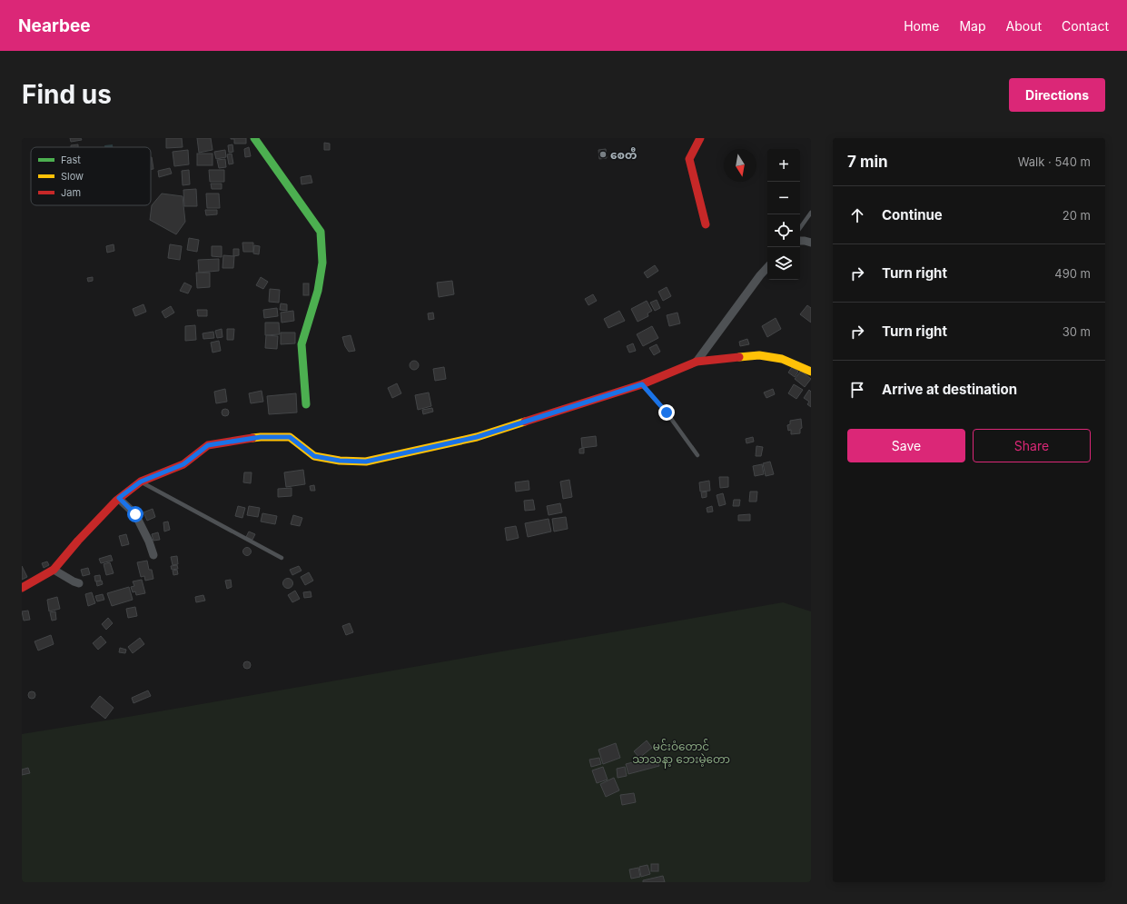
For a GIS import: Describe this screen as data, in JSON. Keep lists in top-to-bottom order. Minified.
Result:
{"parks":["မင်းဝံတောင် သာသနာ့ ‌ဘေးမဲ့တော"],"places":["စေတီ"],"legend":["Fast","Slow","Jam"],"north":"bottom","page":{"header":"Nearbee","nav":["Home","Map","About","Contact"],"buttons":["Directions",["Save","Share"]],"title":"Find us","heading":["7 min","Walk · 540 m"],"map_buttons":["+","−"],"list":[["Continue","20 m"],["Turn right","490 m"],["Turn right","30 m"],"Arrive at destination"]}}
